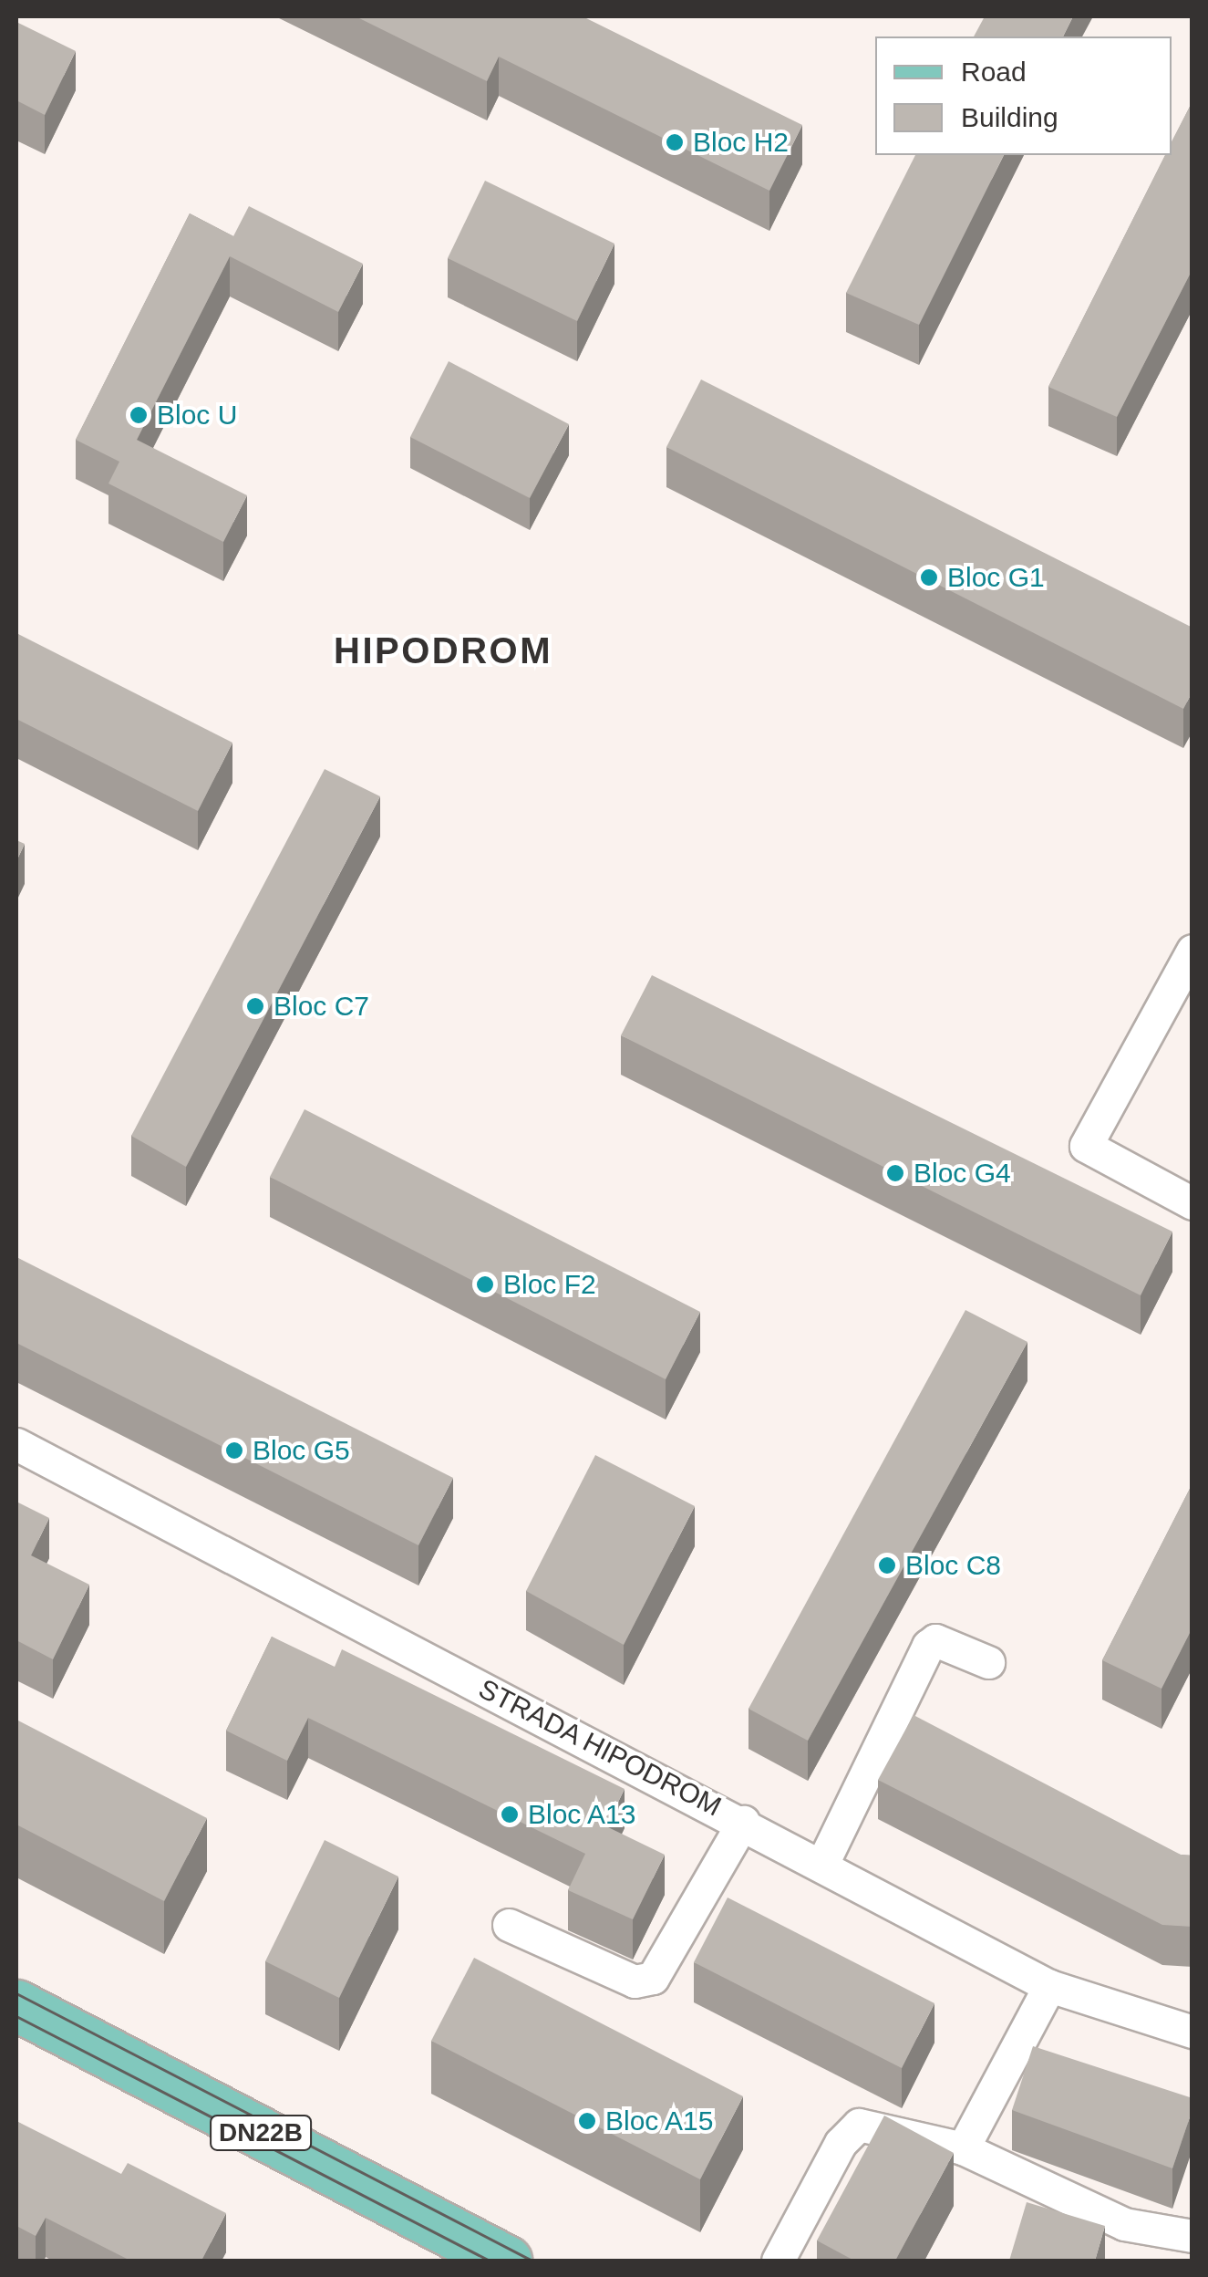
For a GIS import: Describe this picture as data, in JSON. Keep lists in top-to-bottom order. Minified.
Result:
{"streets":{"main road":["DN22B"],"street":["STRADA HIPODROM"]},"districts":["HIPODROM"],"places":["Bloc H2","Bloc U","Bloc G1","Bloc C7","Bloc G4","Bloc F2","Bloc G5","Bloc C8","Bloc A13","Bloc A15"],"legend":["Road","Building"]}
